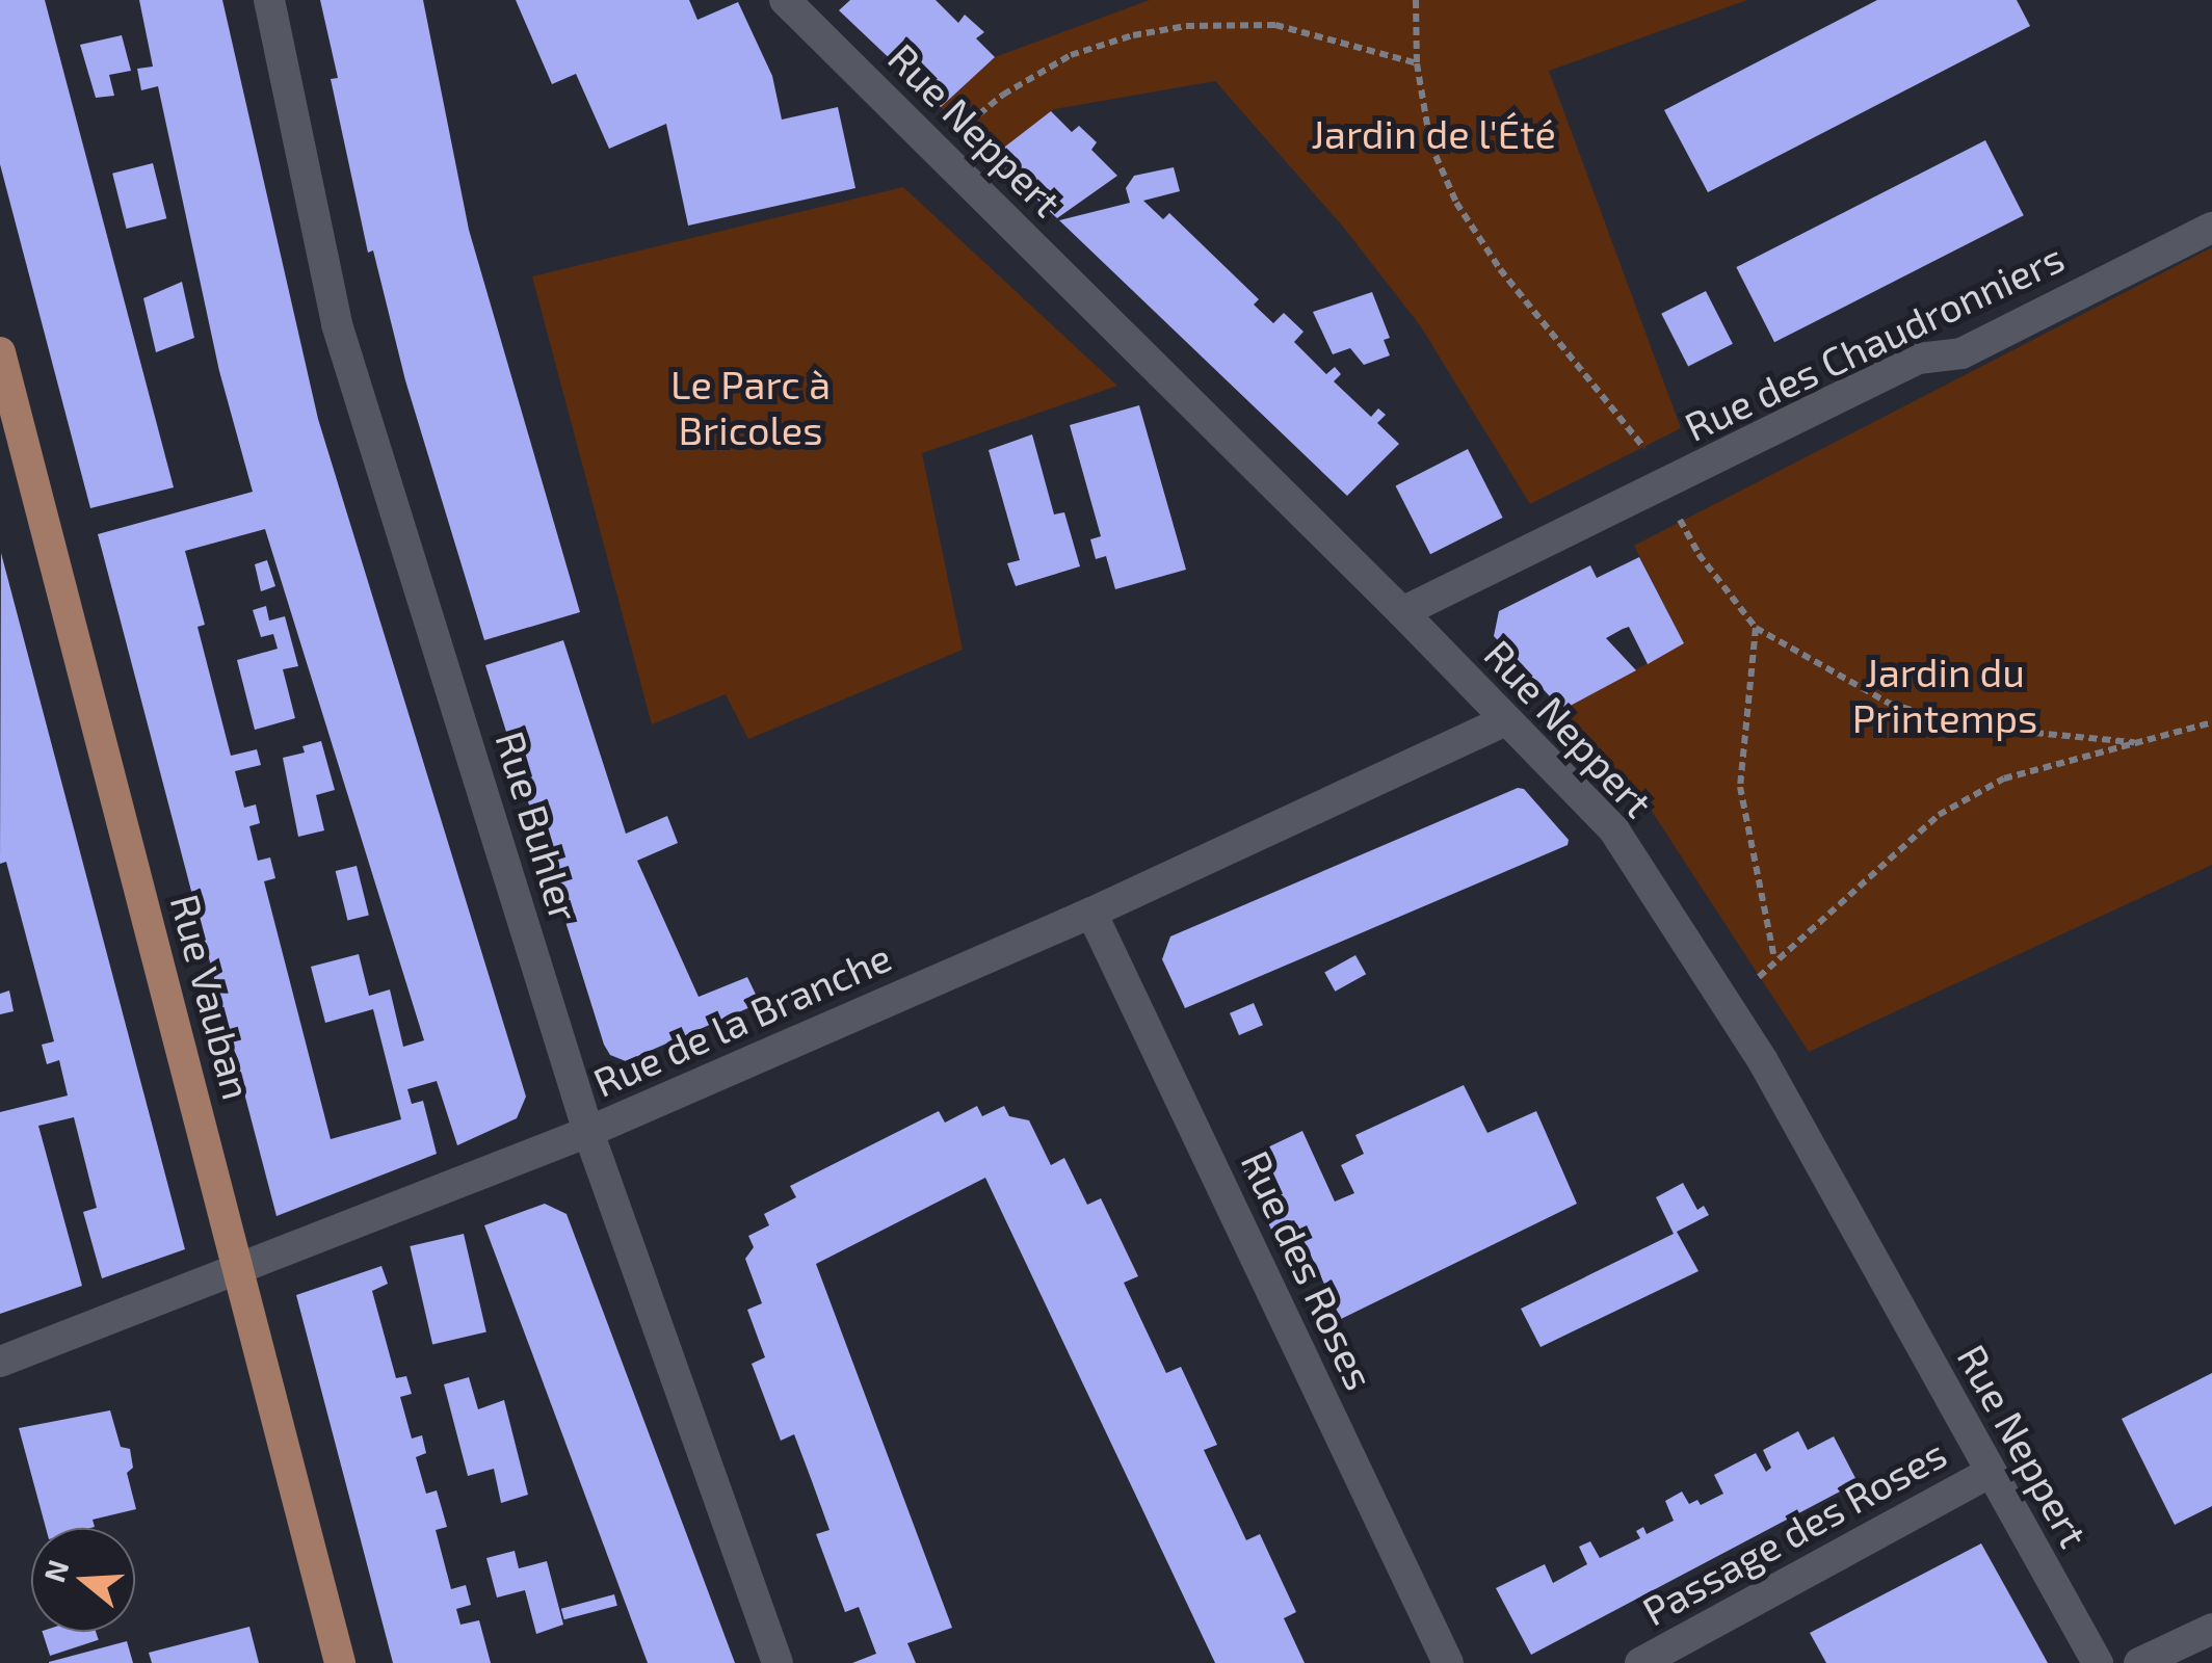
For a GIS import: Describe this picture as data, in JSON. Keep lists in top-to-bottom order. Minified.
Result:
{"streets":{"main road":["Rue Vauban"],"street":["Rue Neppert","Rue des Chaudronniers","Rue Buhler","Rue de la Branche","Rue des Roses","Passage des Roses"]},"crossings":[["Rue Neppert","Rue des Chaudronniers"],["Rue Neppert","Rue de la Branche"],["Rue Neppert","Passage des Roses"],["Rue Buhler","Rue de la Branche"],["Rue Vauban","Rue de la Branche"],["Rue de la Branche","Rue des Roses"]],"parks":["Jardin de l'Été","Le Parc à Bricoles","Jardin du Printemps"],"north":"left"}
